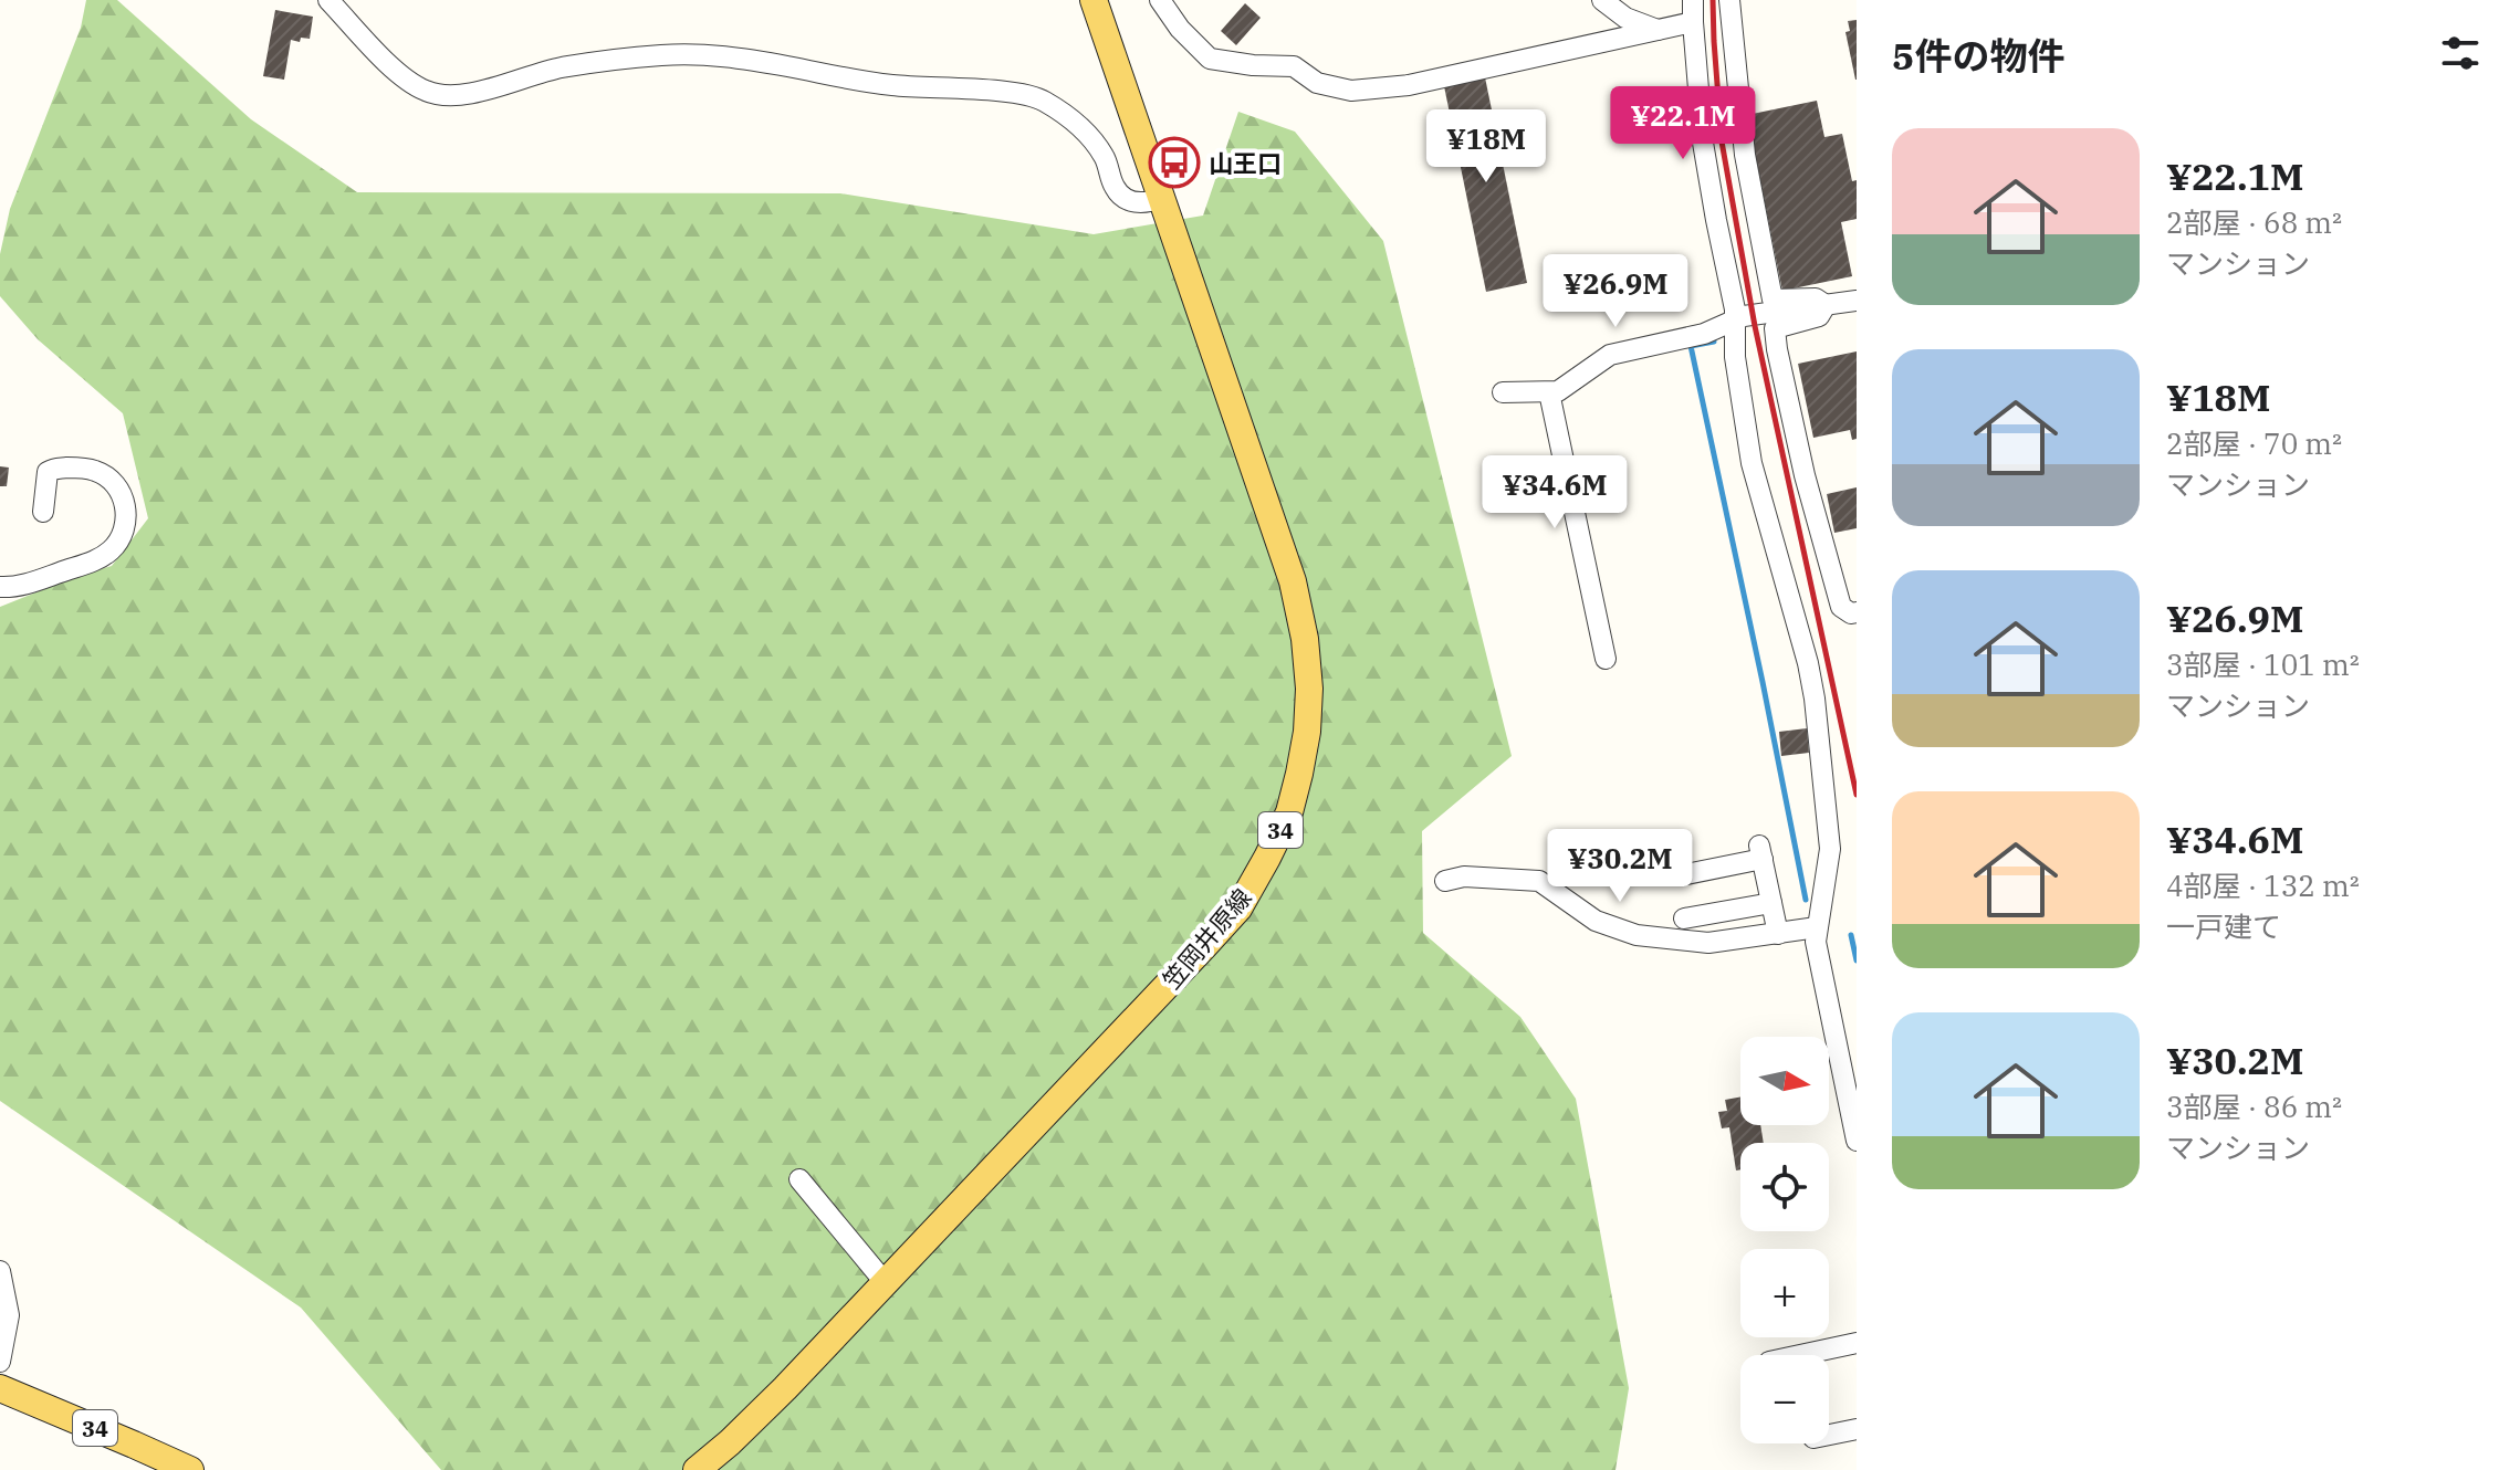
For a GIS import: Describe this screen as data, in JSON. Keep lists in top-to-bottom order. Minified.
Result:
{"streets":{"main road":["34","笠岡井原線"]},"places":{"bus stop":["山王口"]},"north":"right","page":{"heading":"5件の物件","price":["¥22.1M","¥18M","¥26.9M","¥34.6M","¥30.2M"],"list":[{"name":"¥22.1M","note":"2部屋 · 68 m² · マンション"},{"name":"¥18M","note":"2部屋 · 70 m² · マンション"},{"name":"¥26.9M","note":"3部屋 · 101 m² · マンション"},{"name":"¥34.6M","note":"4部屋 · 132 m² · 一戸建て"},{"name":"¥30.2M","note":"3部屋 · 86 m² · マンション"}],"map_buttons":["+","−"]}}
